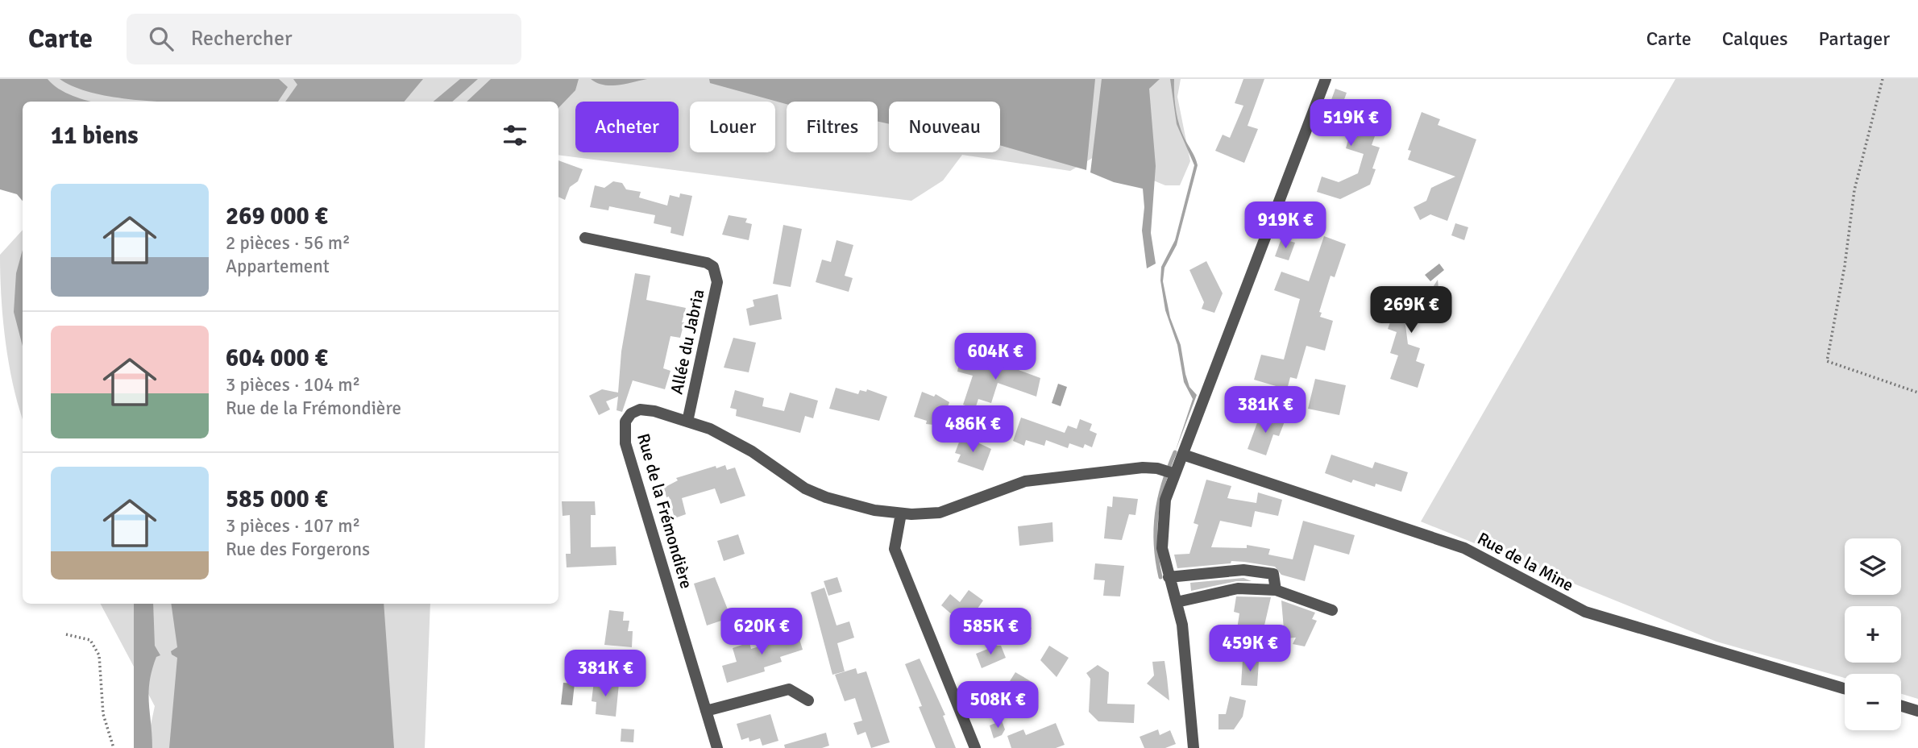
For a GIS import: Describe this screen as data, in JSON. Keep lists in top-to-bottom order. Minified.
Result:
{"streets":{"street":["Allée du Jabria","Rue de la Frémondière","Rue de la Mine"]},"crossings":[["Allée du Jabria","Rue de la Frémondière"]],"page":{"header":"Carte","search":"Rechercher","nav":["Carte","Calques","Partager"],"price":["519K €","919K €","269K €","604K €","381K €","486K €","620K €","585K €","459K €","381K €","508K €"],"chip":["Acheter","Louer","Filtres","Nouveau"],"heading":"11 biens","list":[{"name":"269 000 €","note":"2 pièces · 56 m² · Appartement"},{"name":"604 000 €","note":"3 pièces · 104 m² · Rue de la Frémondière"},{"name":"585 000 €","note":"3 pièces · 107 m² · Rue des Forgerons"}],"map_buttons":["+","−"]}}
